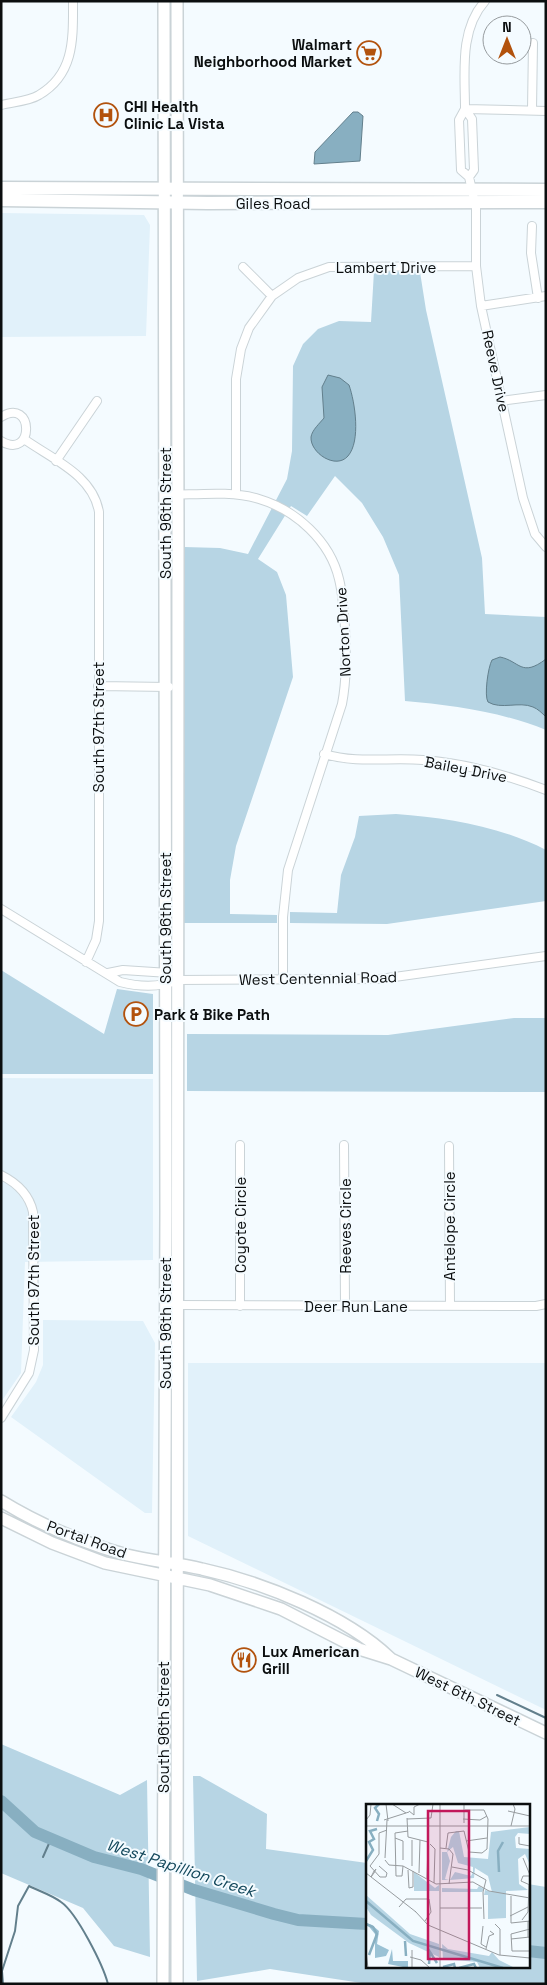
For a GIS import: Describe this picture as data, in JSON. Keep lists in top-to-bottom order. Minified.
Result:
{"streets":{"main road":["Giles Road","South 96th Street","Portal Road","West 6th Street"],"street":["Lambert Drive","Reeve Drive","Norton Drive","South 97th Street","Bailey Drive","West Centennial Road","Coyote Circle","Reeves Circle","Antelope Circle","Deer Run Lane"]},"crossings":[["Giles Road","Reeve Drive"],["Giles Road","South 96th Street"],["Lambert Drive","Reeve Drive"],["Lambert Drive","Norton Drive"],["South 96th Street","Norton Drive"],["South 96th Street","West Centennial Road"],["South 96th Street","Deer Run Lane"],["South 96th Street","Portal Road"],["South 96th Street","West 6th Street"],["Norton Drive","Bailey Drive"],["Norton Drive","West Centennial Road"],["South 97th Street","West Centennial Road"],["Coyote Circle","Deer Run Lane"],["Reeves Circle","Deer Run Lane"],["Antelope Circle","Deer Run Lane"],["Portal Road","West 6th Street"]],"water":["West Papillion Creek"],"places":{"supermarket":["Walmart Neighborhood Market"],"hospital":["CHI Health Clinic La Vista"],"parking":["Park & Bike Path"],"restaurant":["Lux American Grill"]},"north":"top"}
